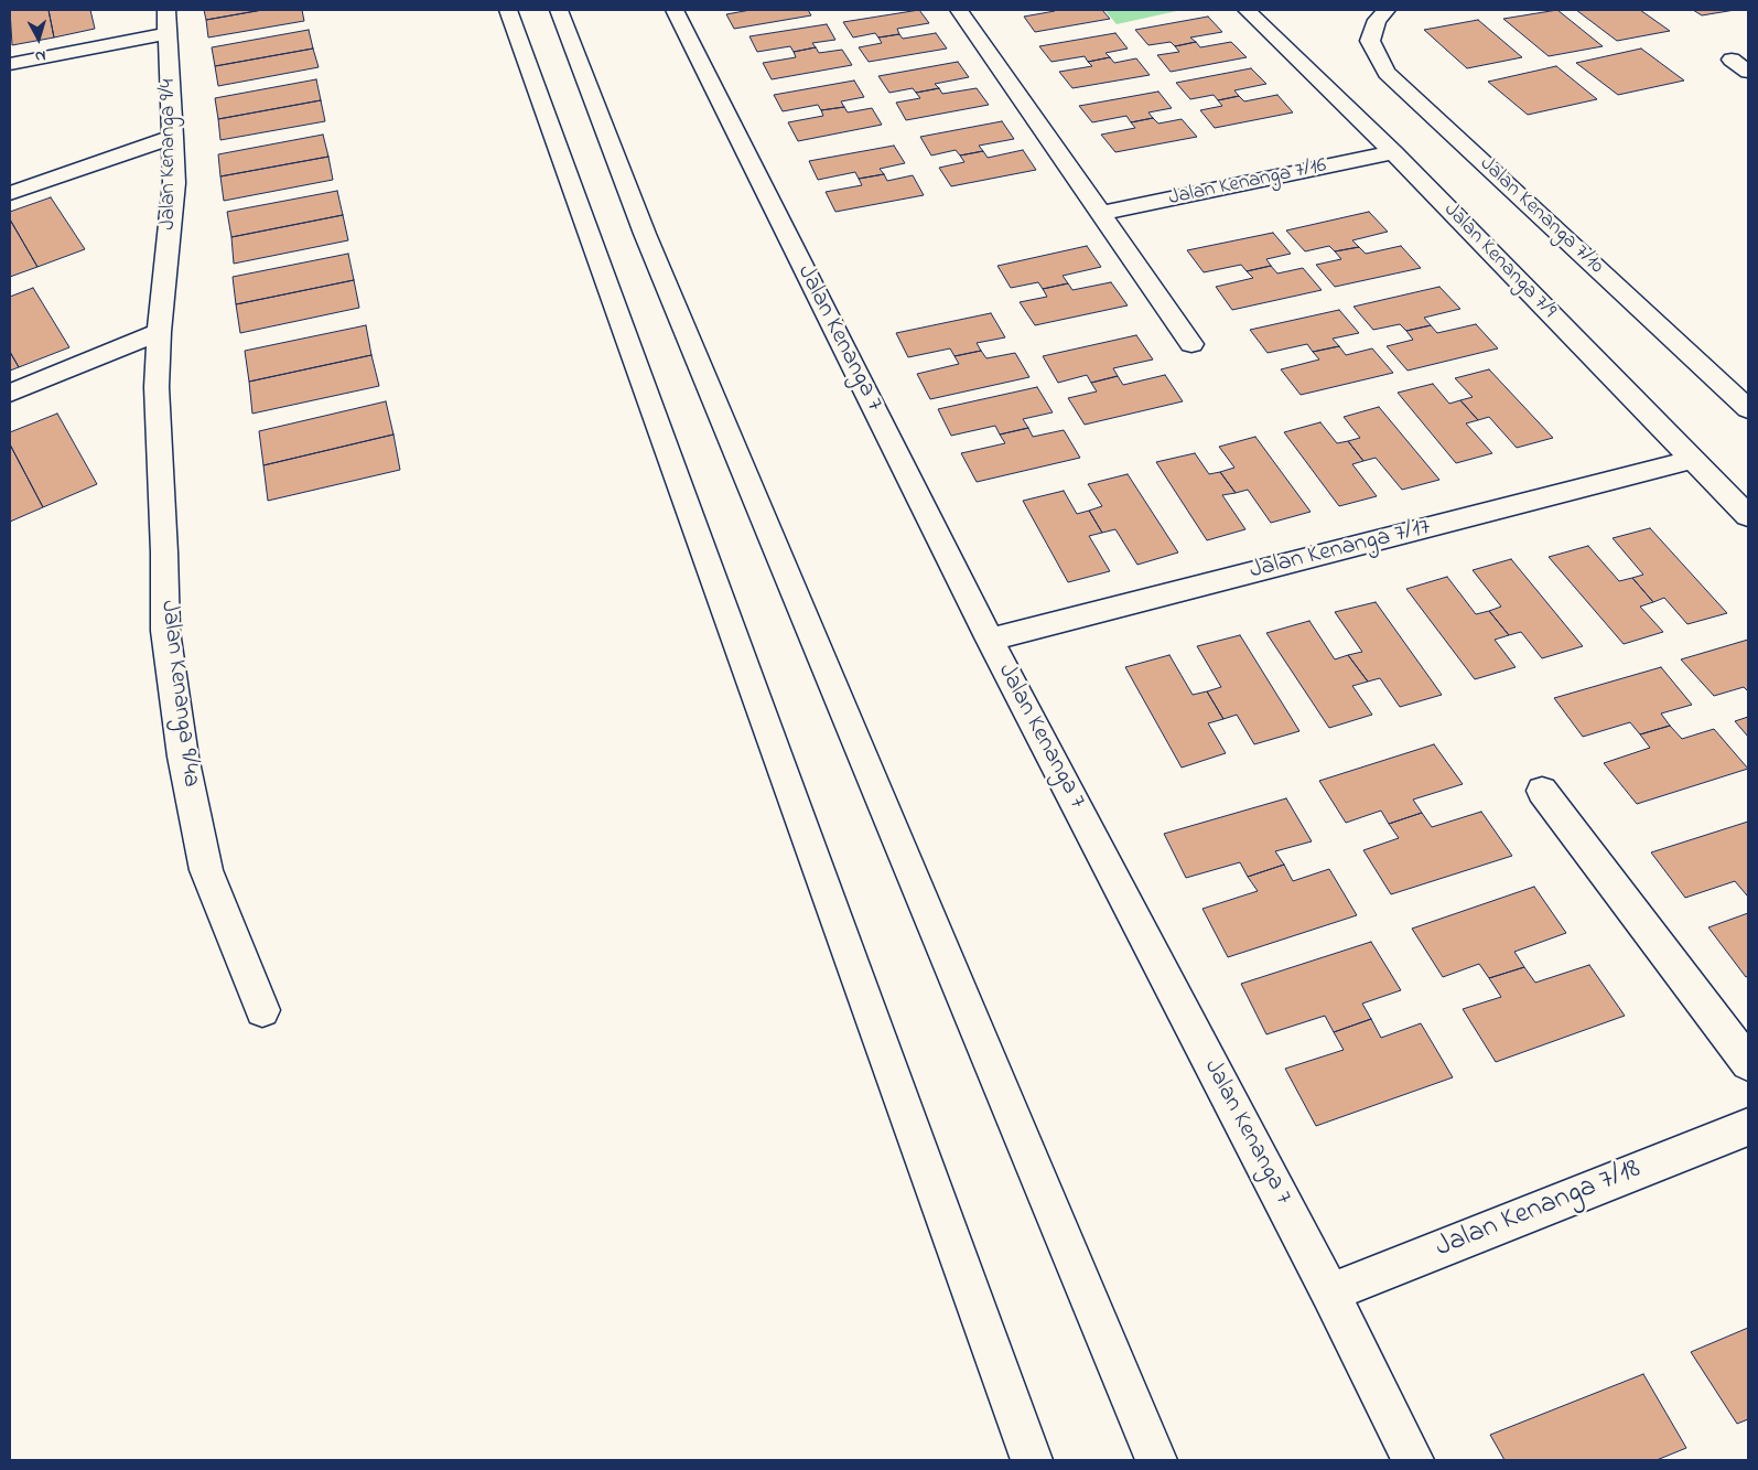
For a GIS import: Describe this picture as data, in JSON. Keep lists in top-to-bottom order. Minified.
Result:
{"streets":{"street":["Jalan Kenanga 9/4","Jalan Kenanga 7/16","Jalan Kenanga 7/10","Jalan Kenanga 7/9","Jalan Kenanga 7","Jalan Kenanga 7/17","Jalan Kenanga 9/4a","Jalan Kenanga 7/18"]},"crossings":[["Jalan Kenanga 9/4","Jalan Kenanga 9/4a"],["Jalan Kenanga 7/16","Jalan Kenanga 7/9"],["Jalan Kenanga 7/9","Jalan Kenanga 7/17"],["Jalan Kenanga 7","Jalan Kenanga 7/17"],["Jalan Kenanga 7","Jalan Kenanga 7/18"]],"north":"bottom"}
